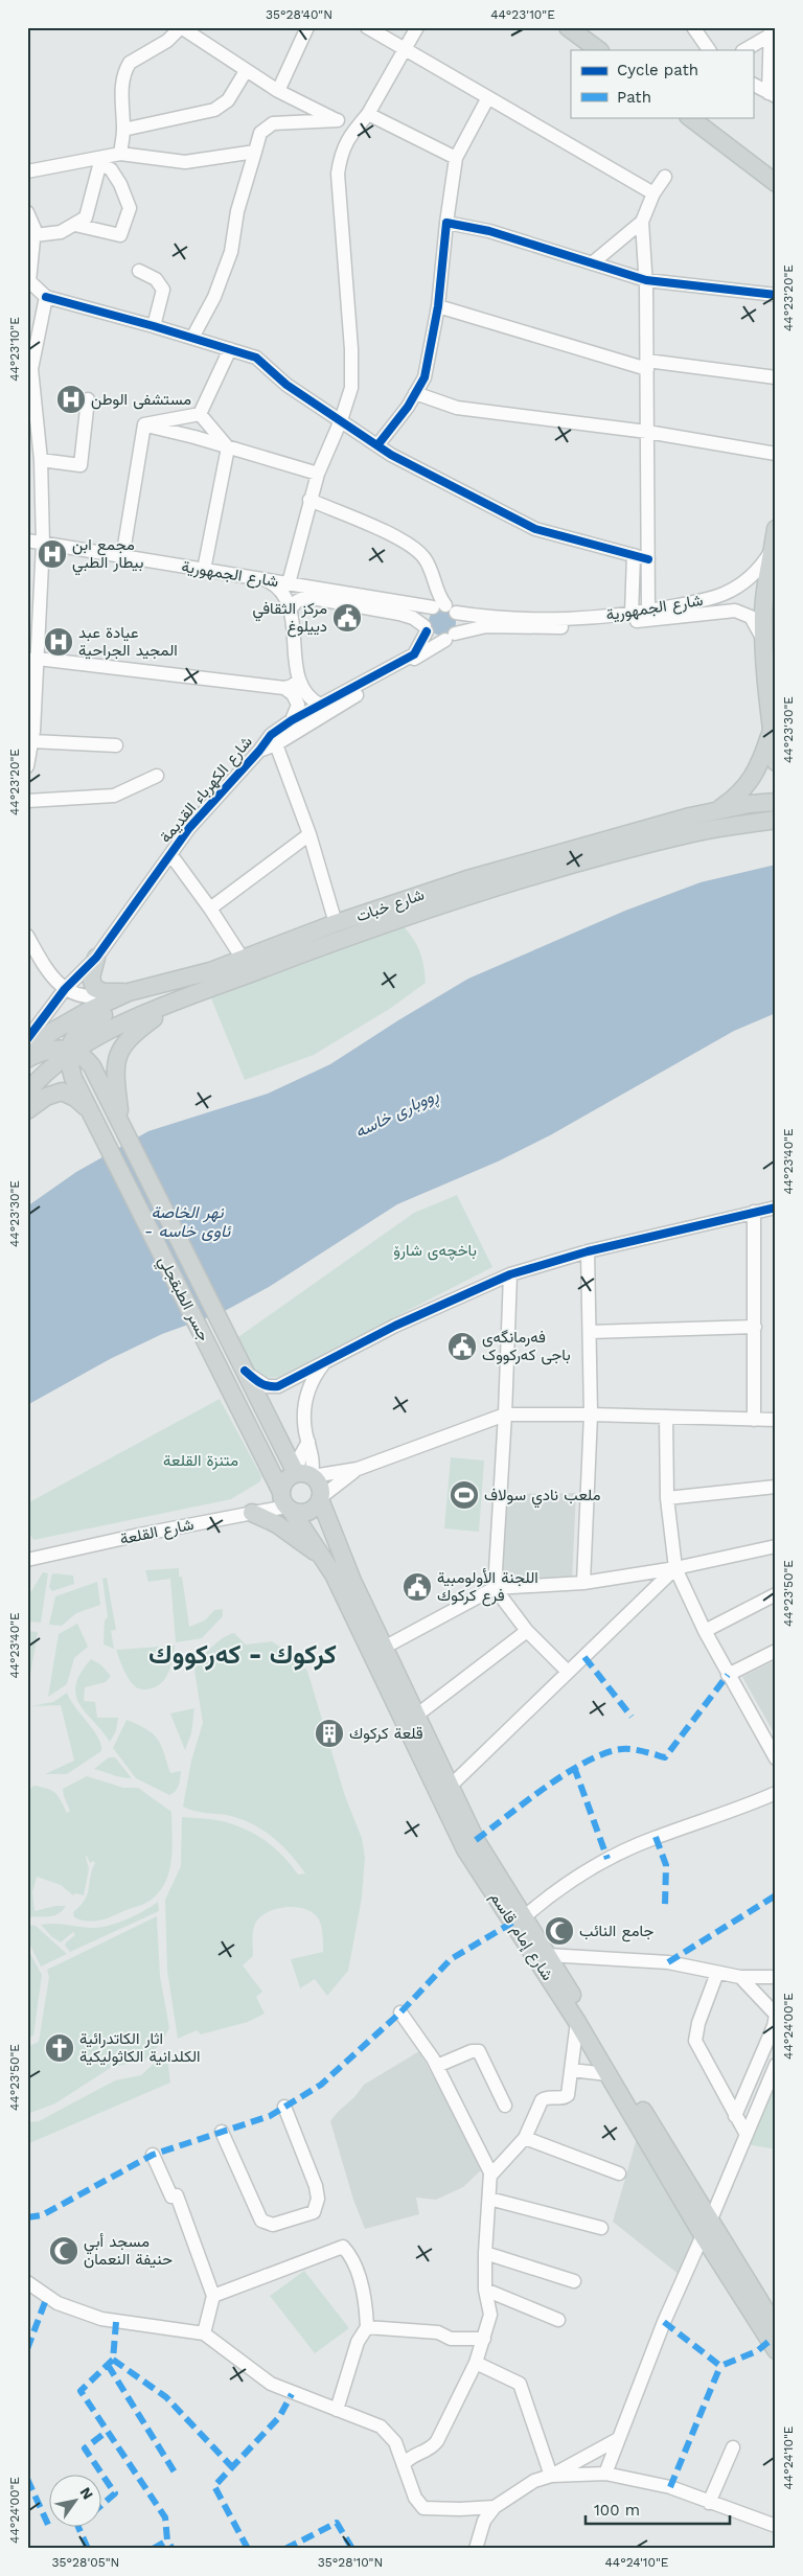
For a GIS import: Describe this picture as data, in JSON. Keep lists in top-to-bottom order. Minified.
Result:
{"streets":{"main road":["شارع خبات","جسر الطبقجلي","شارع إمام قاسم"],"street":["شارع الجمهورية","شارع الكهرباء القديمة","شارع القلعة"]},"crossings":[["شارع الجمهورية","شارع الكهرباء القديمة"],["شارع خبات","جسر الطبقجلي"],["جسر الطبقجلي","شارع القلعة"],["جسر الطبقجلي","شارع إمام قاسم"],["شارع القلعة","شارع إمام قاسم"]],"districts":["كركوك - کەرکووك"],"water":["ڕووباری خاسە","نهر الخاصة - ئاوی خاسە"],"parks":["باخچەی شارۆ","متنزة القلعة"],"places":{"hospital":["مستشفى الوطن","مجمع ابن بيطار الطبي","عيادة عبد المجيد الجراحية"],"public building":["مركز الثقافي دييلوغ","فەرمانگەی باجی کەرکووک","اللجنة الأولومبية فرع كركوك"],"sports":["ملعب نادي سولاف"],"building":["قلعة كركوك"],"mosque":["جامع النائب","مسجد أبي حنيفة النعمان"],"church":["اثار الكاتدرائية الكلدانية الكاثوليكية"]},"legend":["Cycle path","Path"],"scale_bar":"100 m","north":"top right","coordinates":["35°28'40\"N","44°23'10\"E","44°23'20\"E","44°23'30\"E","44°23'40\"E","44°23'50\"E","44°24'00\"E","44°24'10\"E","35°28'05\"N","35°28'10\"N"]}
